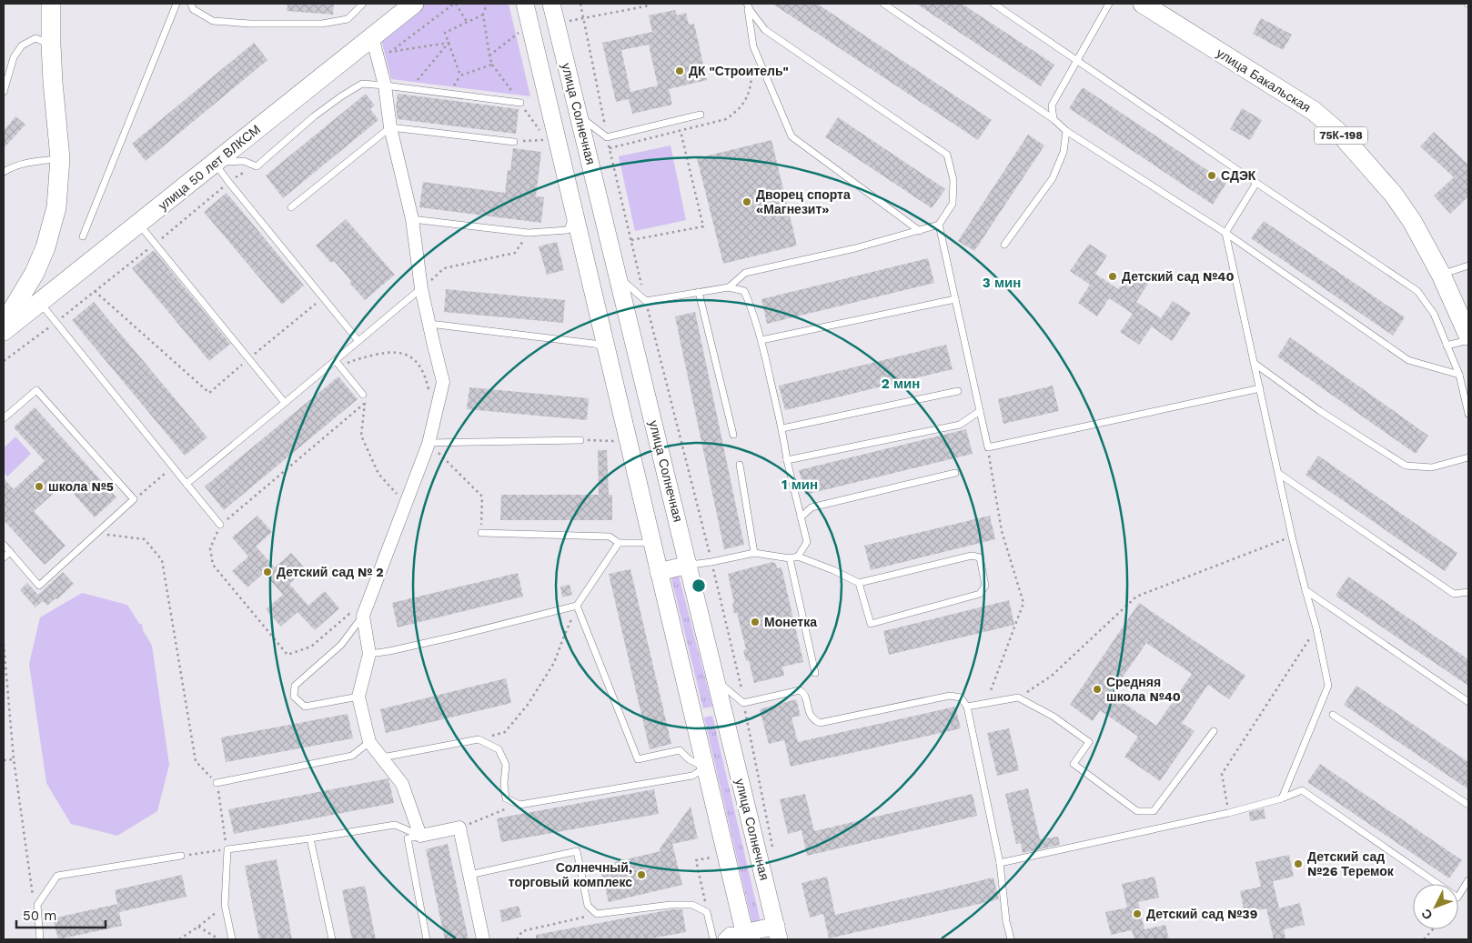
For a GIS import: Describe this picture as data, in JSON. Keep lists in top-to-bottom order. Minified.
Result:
{"streets":{"main road":["улица Бакальская","улица Солнечная","75К-198","улица 50 лет ВЛКСМ"]},"places":["ДК \"Строитель\"","СДЭК","Дворец спорта «Магнезит»","Детский сад №40","школа №5","Детский сад № 2","Монетка","Средняя школа №40","Детский сад №26 Теремок","Солнечный, торговый комплекс","Детский сад №39"],"scale_bar":"50 m","north":"bottom left","rings":["3 мин","2 мин","1 мин"]}
